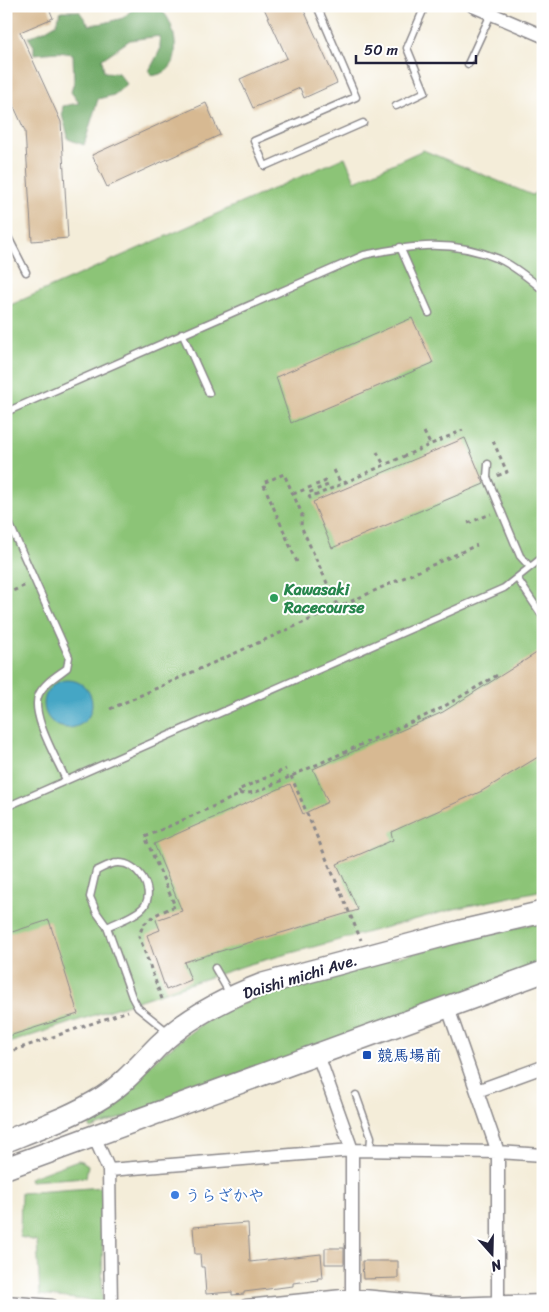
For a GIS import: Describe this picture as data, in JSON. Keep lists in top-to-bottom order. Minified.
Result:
{"streets":{"highway":["Daishi michi Ave."]},"places":{"other":["Kawasaki Racecourse","うらざかや"],"transit":["競馬場前"]},"scale_bar":"50 m","north":"bottom"}
